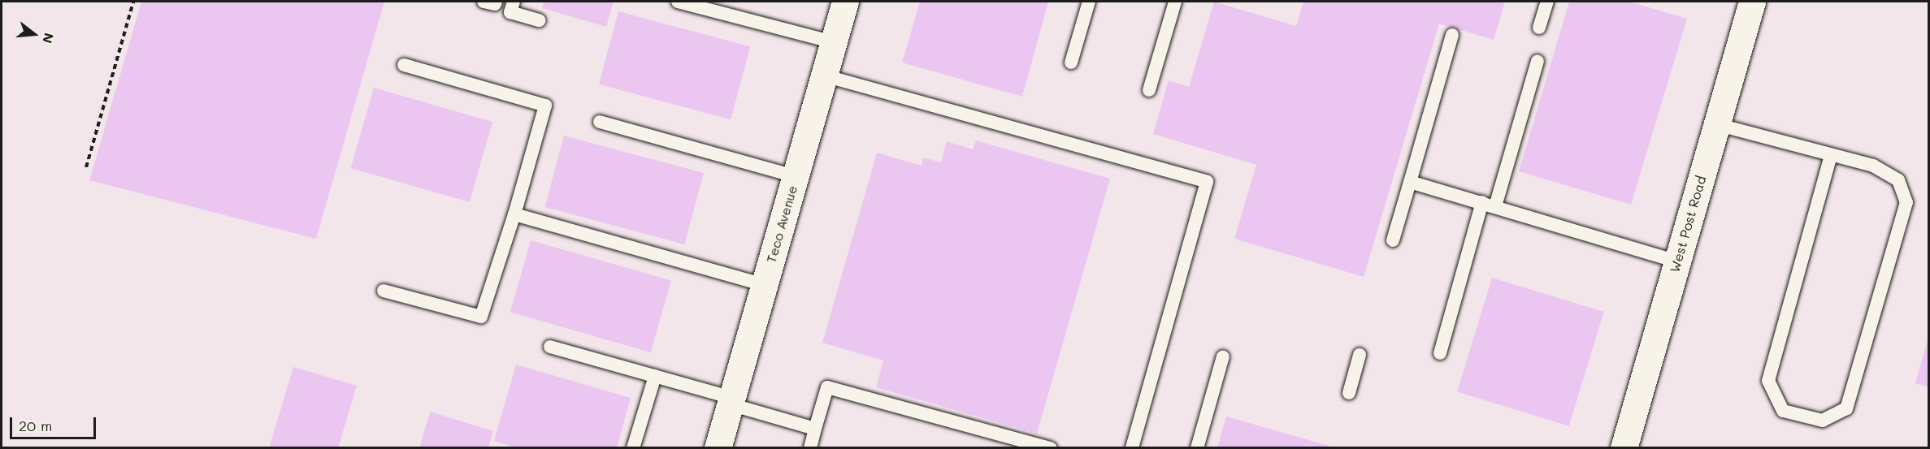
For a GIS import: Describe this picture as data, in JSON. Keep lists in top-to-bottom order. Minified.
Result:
{"streets":{"street":["Teco Avenue","West Post Road"]},"scale_bar":"20 m","north":"right"}
